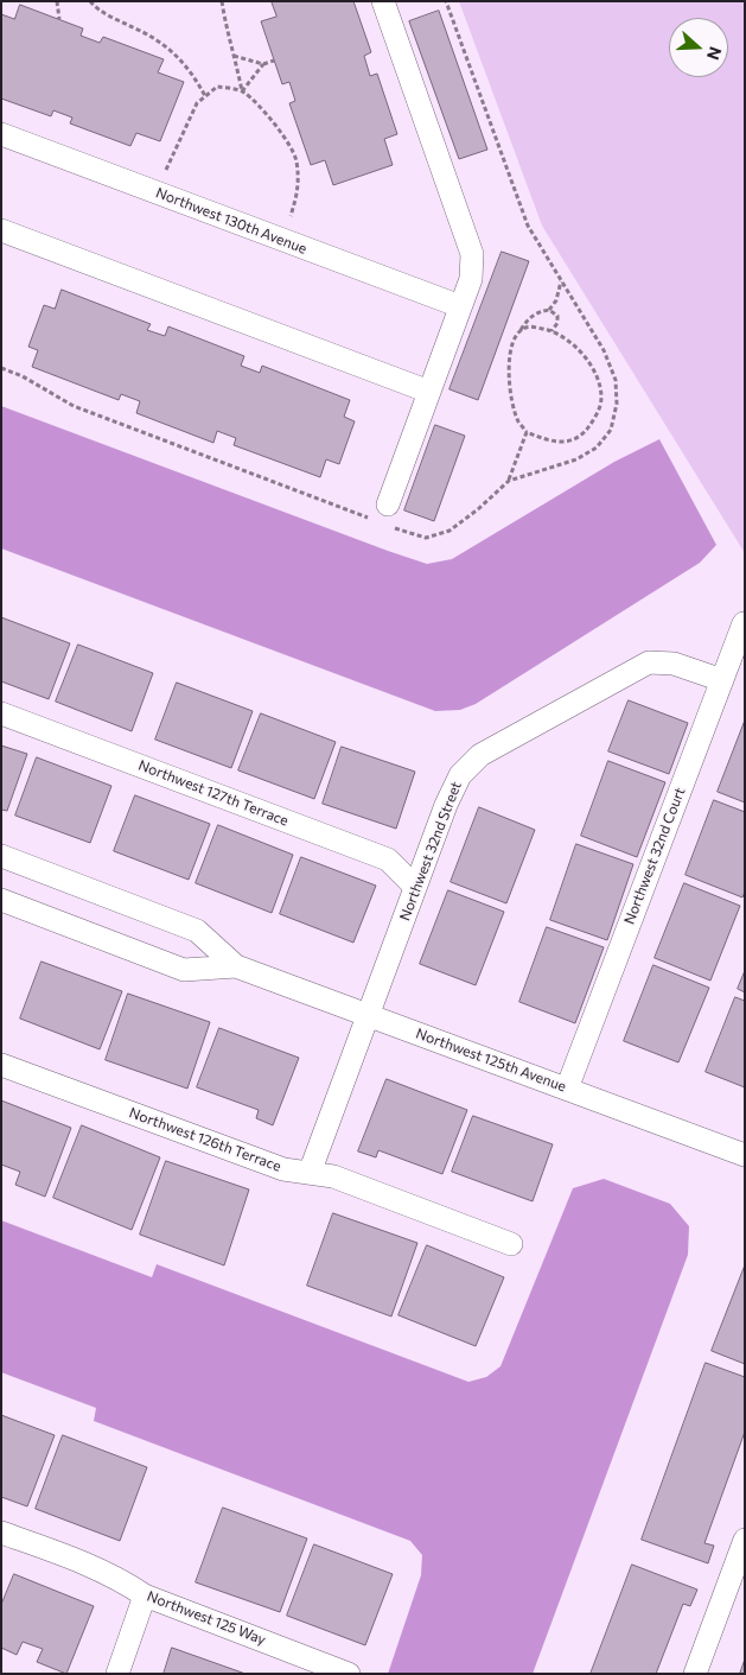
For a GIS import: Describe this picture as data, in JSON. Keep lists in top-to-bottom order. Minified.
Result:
{"streets":{"street":["Northwest 130th Avenue","Northwest 127th Terrace","Northwest 32nd Street","Northwest 32nd Court","Northwest 125th Avenue","Northwest 126th Terrace","Northwest 125 Way"]},"crossings":[["Northwest 127th Terrace","Northwest 32nd Street"],["Northwest 32nd Street","Northwest 32nd Court"],["Northwest 32nd Street","Northwest 125th Avenue"],["Northwest 32nd Street","Northwest 126th Terrace"],["Northwest 32nd Court","Northwest 125th Avenue"]],"north":"right"}
